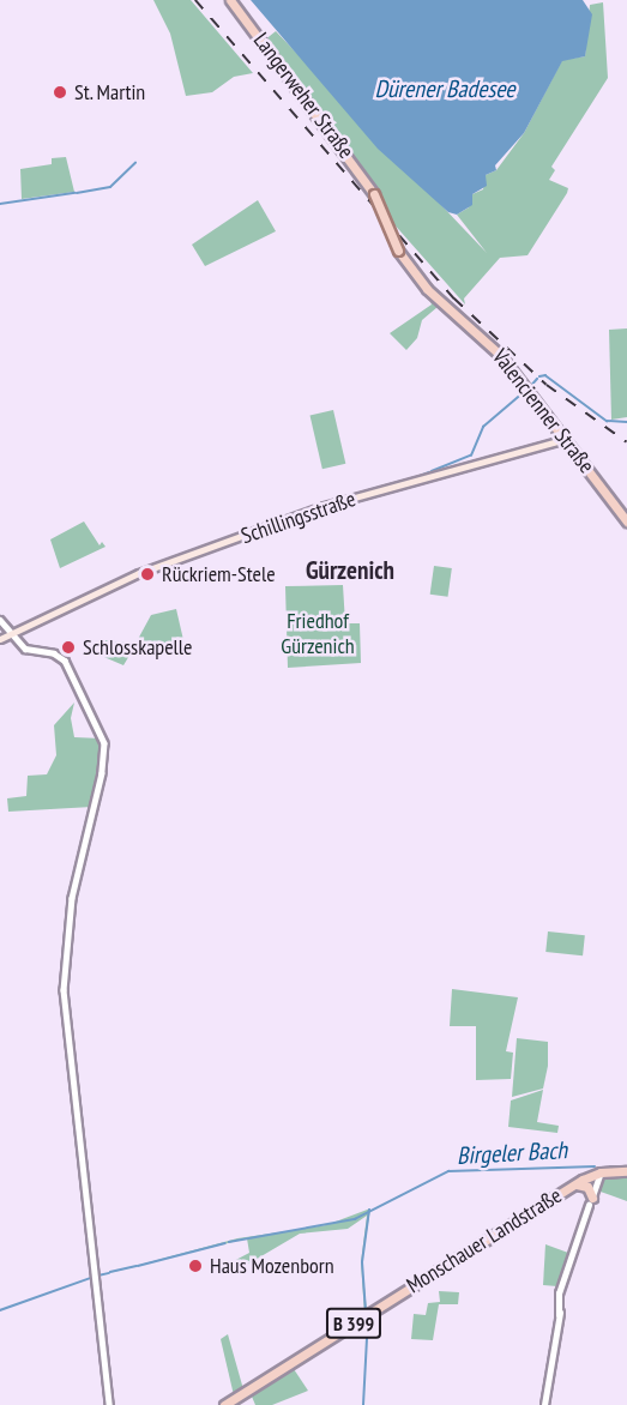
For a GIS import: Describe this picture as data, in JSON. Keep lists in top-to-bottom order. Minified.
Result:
{"streets":{"main road":["Langerweher Straße","Valencienner Straße","Schillingsstraße","Monschauer Landstraße","B 399"]},"crossings":[["Langerweher Straße","Valencienner Straße"],["Valencienner Straße","Schillingsstraße"],["Monschauer Landstraße","B 399"]],"districts":["Gürzenich"],"water":["Dürener Badesee","Birgeler Bach"],"parks":["Friedhof Gürzenich"],"places":["St. Martin","Rückriem-Stele","Schlosskapelle","Haus Mozenborn"]}
